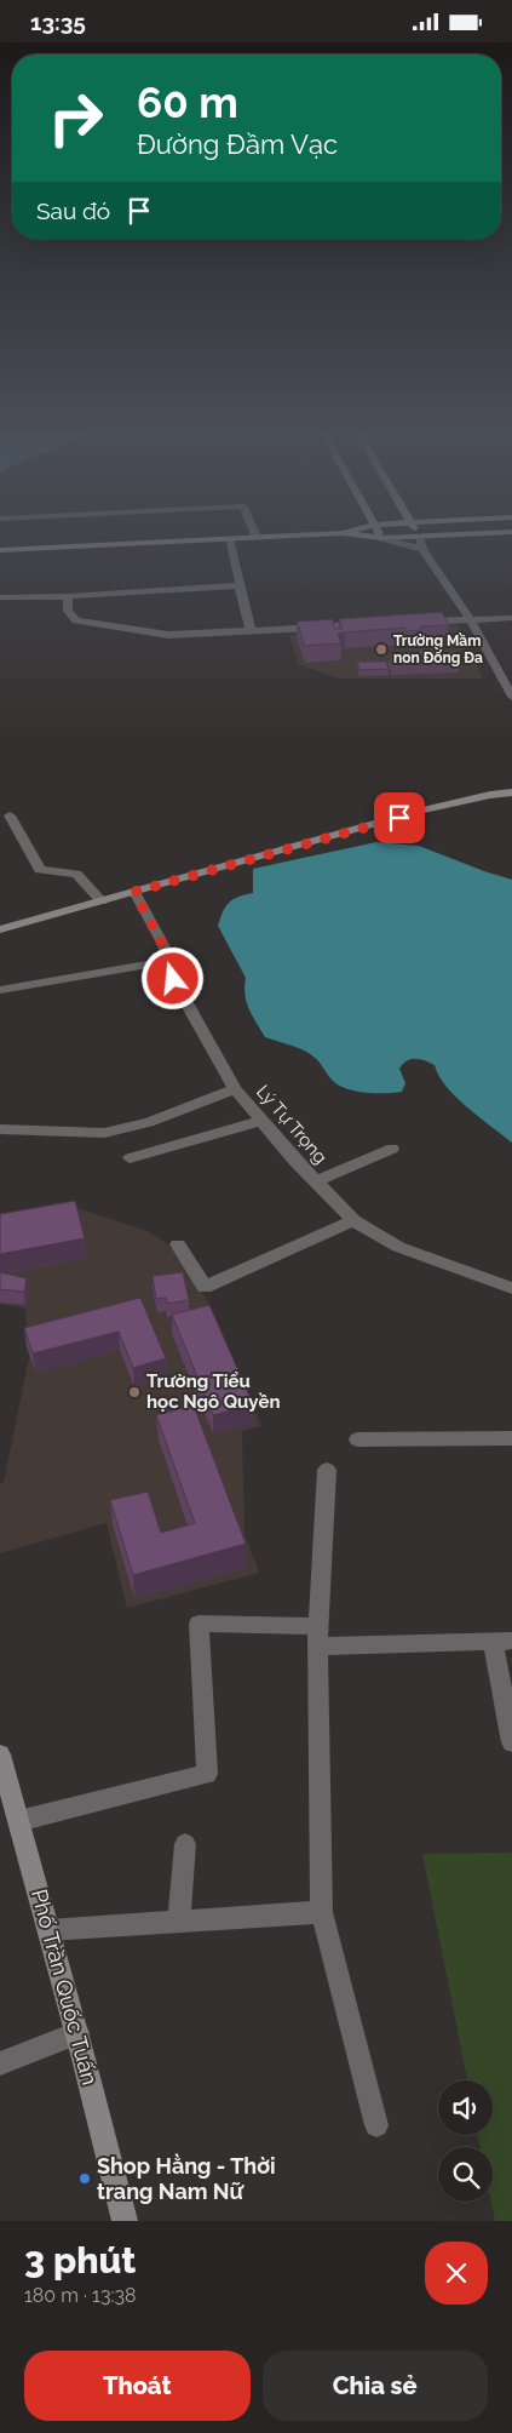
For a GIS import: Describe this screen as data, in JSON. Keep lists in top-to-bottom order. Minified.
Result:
{"streets":{"street":["Lý Tự Trọng","Phố Trần Quốc Tuấn"]},"places":["Trường Mầm non Đống Đa","Trường Tiểu học Ngô Quyền","Shop Hằng - Thời trang Nam Nữ"],"page":{"status":"13:35","turn":["60 m","Đường Đầm Vạc"],"then":"Sau đó","heading":["3 phút","180 m · 13:38"],"buttons":["Thoát","Chia sẻ"]}}
